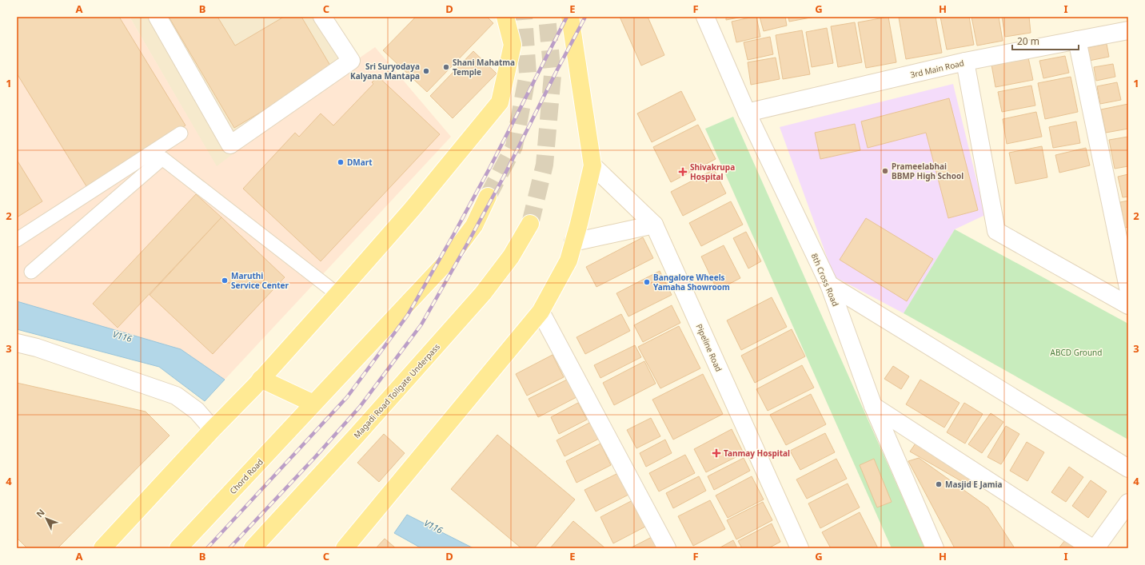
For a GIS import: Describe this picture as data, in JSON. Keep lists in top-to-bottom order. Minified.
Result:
{"streets":{"main road":["Magadi Road Tollgate Underpass","Chord Road"],"street":["3rd Main Road","8th Cross Road","Pipeline Road"]},"crossings":[["3rd Main Road","8th Cross Road"]],"water":["V116"],"parks":["ABCD Ground"],"places":{"other":["Shani Mahatma Temple","Sri Suryodaya Kalyana Mantapa","DMart","Prameelabhai BBMP High School","Maruthi Service Center","Bangalore Wheels Yamaha Showroom","Masjid E Jamia"],"health":["Shivakrupa Hospital","Tanmay Hospital"]},"scale_bar":"20 m","north":"top left","grid":{"columns":["A","B","C","D","E","F","G","H","I"],"rows":["1","2","3","4"]}}
